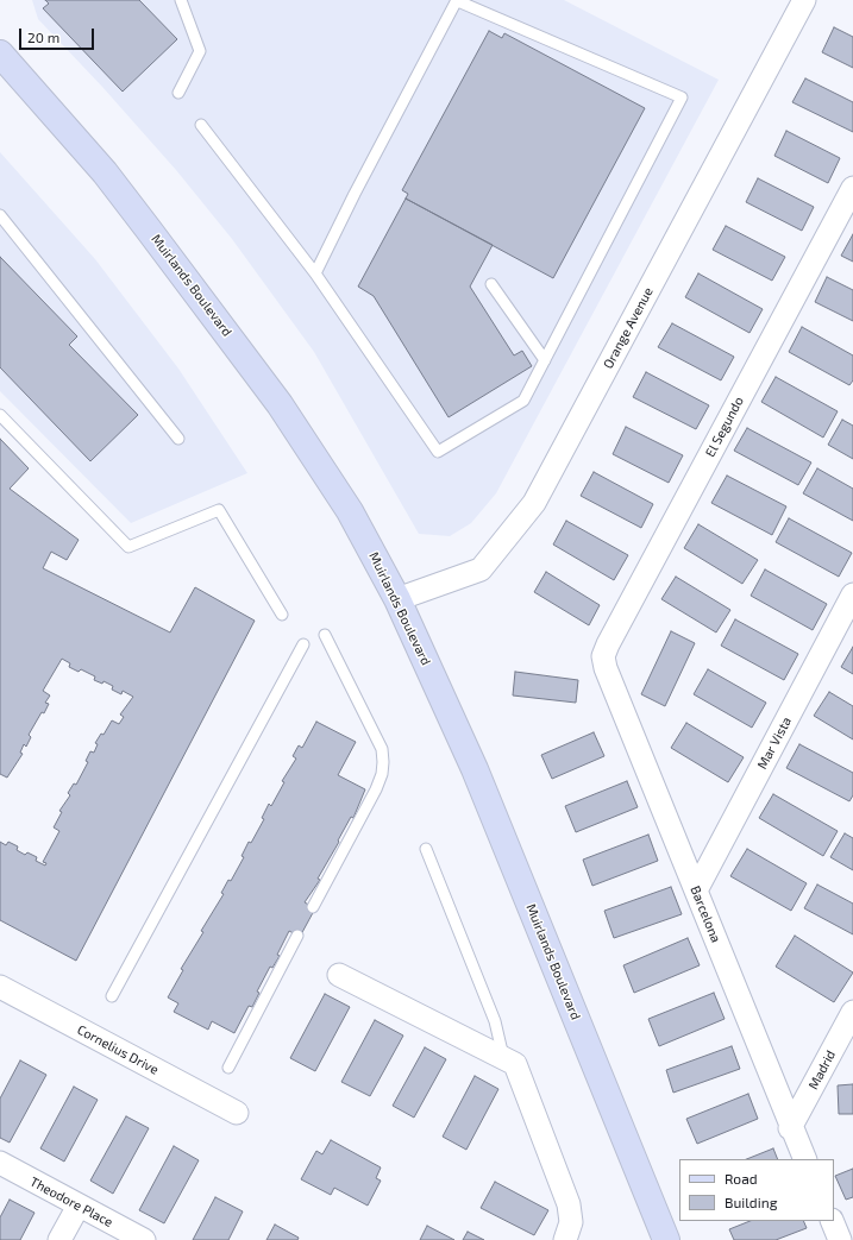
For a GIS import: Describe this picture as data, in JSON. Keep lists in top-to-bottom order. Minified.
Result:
{"streets":{"main road":["Muirlands Boulevard"],"street":["Orange Avenue","El Segundo","Mar Vista","Barcelona","Cornelius Drive","Madrid","Theodore Place"]},"crossings":[["Muirlands Boulevard","Orange Avenue"],["El Segundo","Barcelona"],["Mar Vista","Barcelona"],["Barcelona","Madrid"]],"legend":["Road","Building"],"scale_bar":"20 m"}
